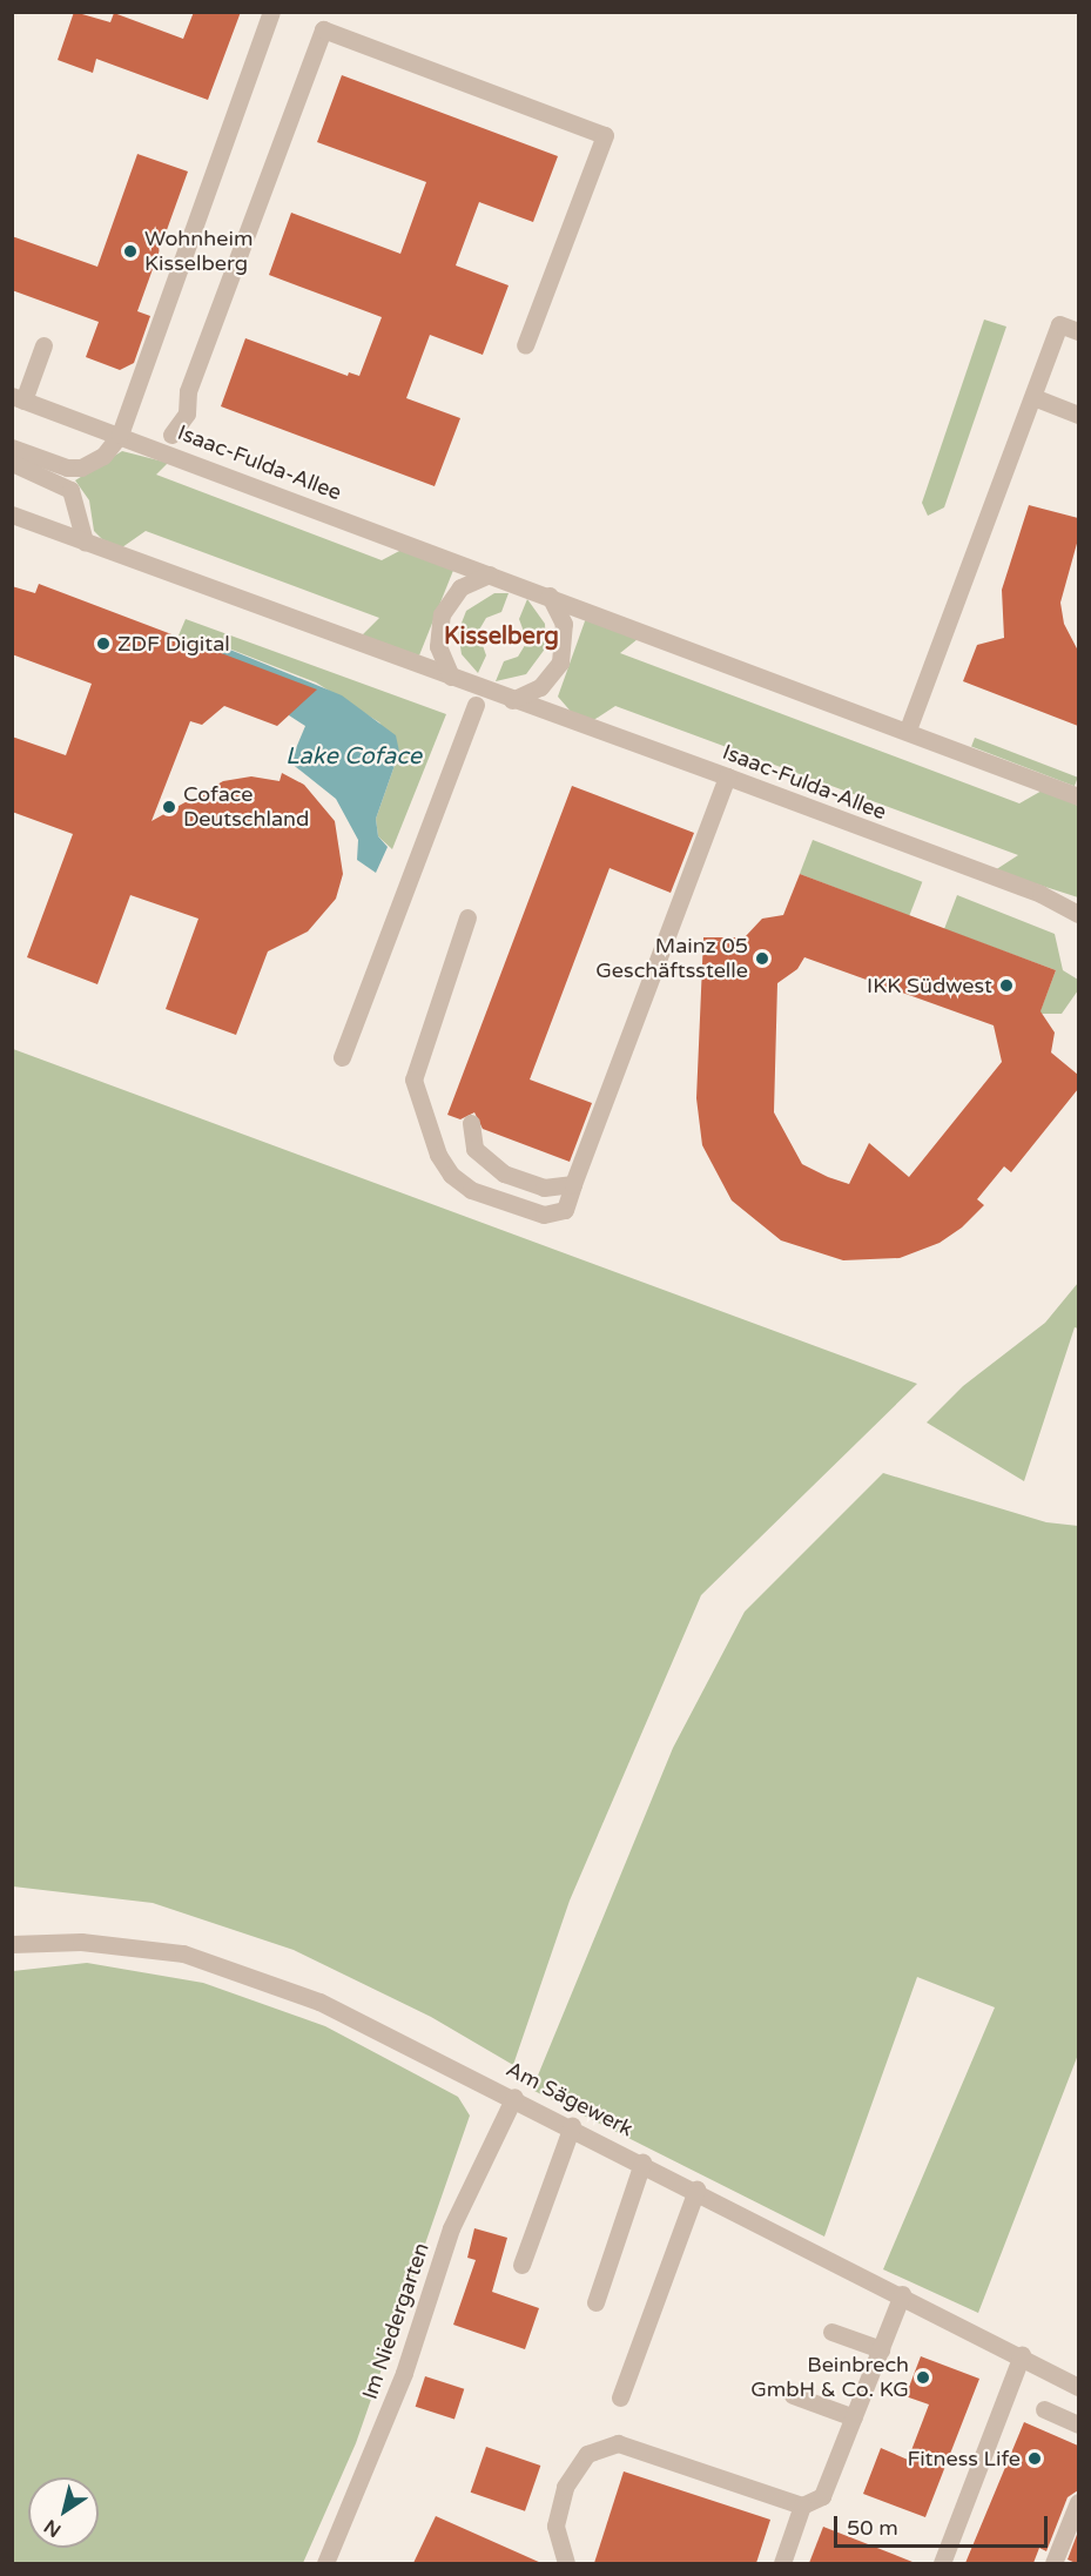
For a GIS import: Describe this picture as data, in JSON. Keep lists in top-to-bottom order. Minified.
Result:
{"streets":{"street":["Isaac-Fulda-Allee","Am Sägewerk","Im Niedergarten"]},"crossings":[["Am Sägewerk","Im Niedergarten"]],"districts":["Kisselberg"],"water":["Lake Coface"],"places":["Wohnheim Kisselberg","ZDF Digital","Coface Deutschland","Mainz 05 Geschäftsstelle","IKK Südwest","Beinbrech GmbH & Co. KG","Fitness Life"],"scale_bar":"50 m","north":"bottom left"}
